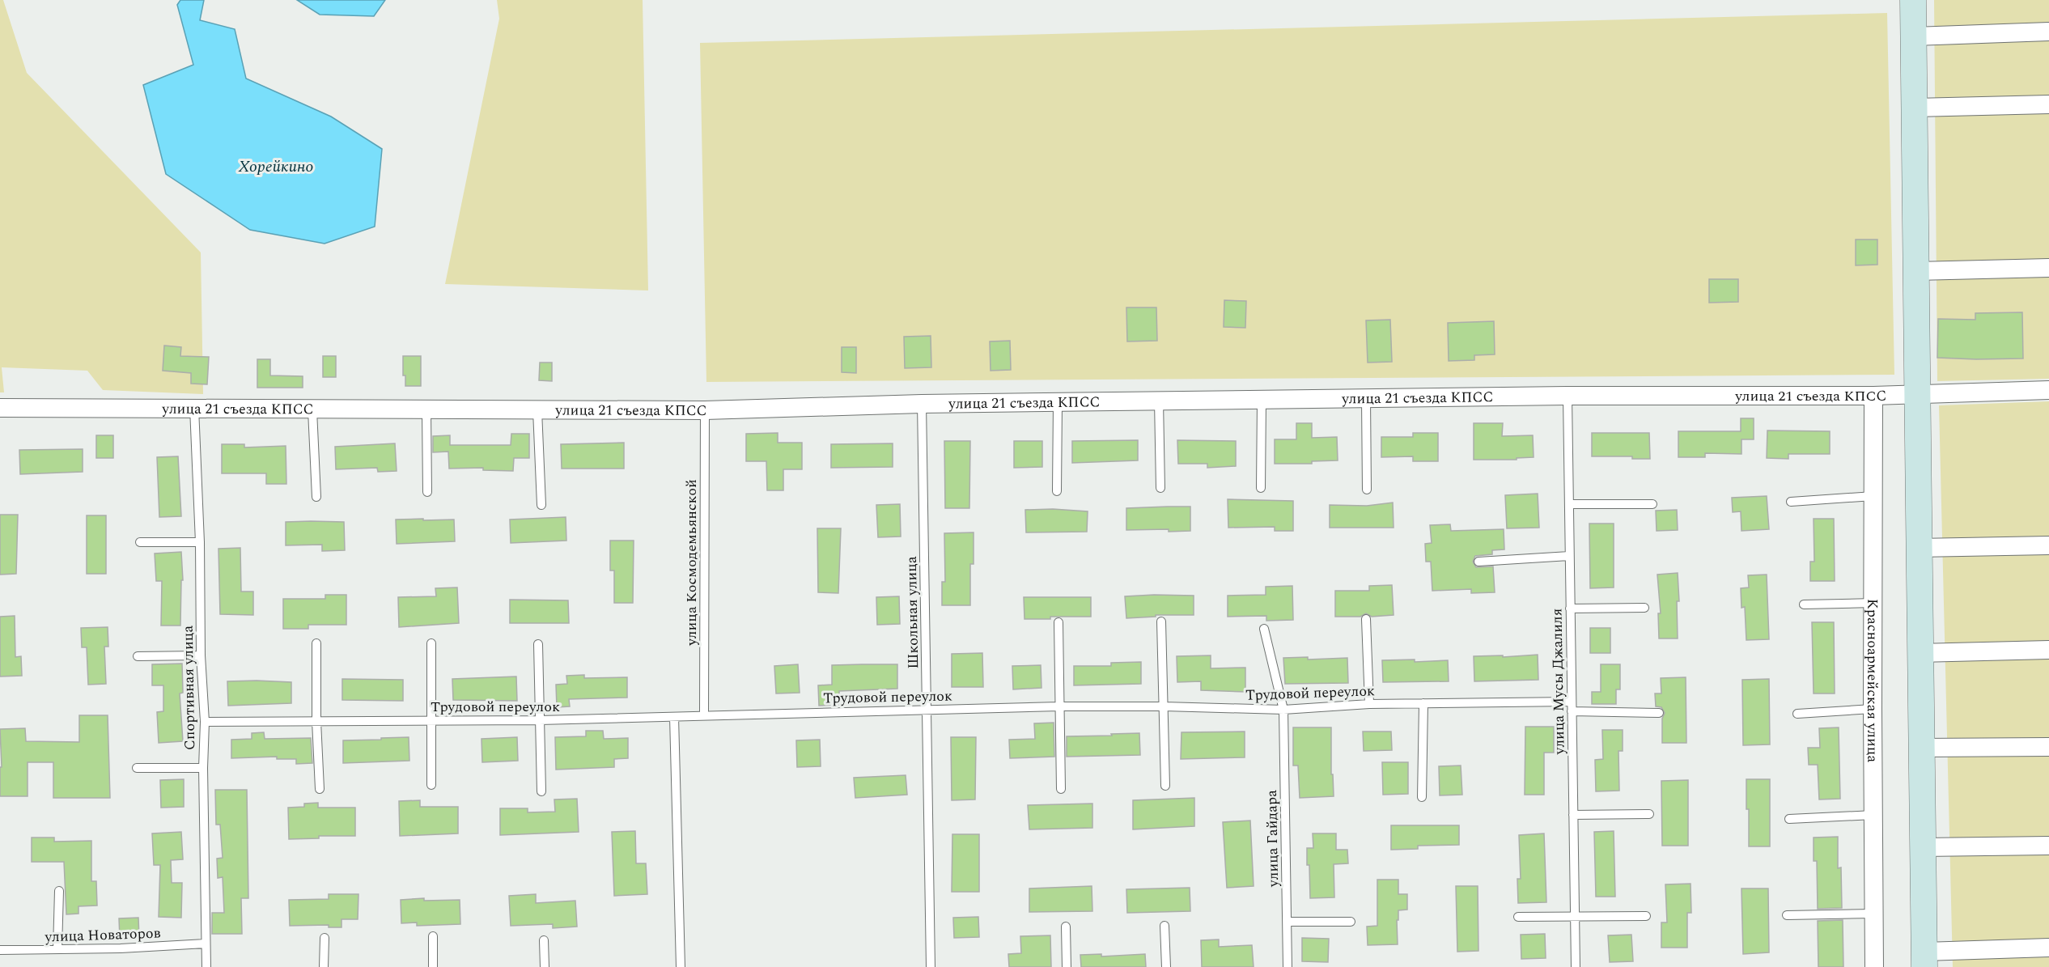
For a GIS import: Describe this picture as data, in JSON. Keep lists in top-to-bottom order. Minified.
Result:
{"streets":{"street":["улица 21 съезда КПСС","Красноармейская улица"],"lane":["улица Космодемьянской","Школьная улица","улица Мусы Джалиля","Спортивная улица","Трудовой переулок","улица Гайдара","улица Новаторов"]},"crossings":[["улица 21 съезда КПСС","улица Космодемьянской"],["улица 21 съезда КПСС","Школьная улица"],["улица 21 съезда КПСС","улица Мусы Джалиля"],["улица 21 съезда КПСС","Красноармейская улица"],["улица 21 съезда КПСС","Спортивная улица"],["улица Космодемьянской","Трудовой переулок"],["Школьная улица","Трудовой переулок"],["улица Мусы Джалиля","Трудовой переулок"],["Спортивная улица","Трудовой переулок"],["Спортивная улица","улица Новаторов"],["Трудовой переулок","улица Гайдара"]],"water":["Хорейкино"]}
